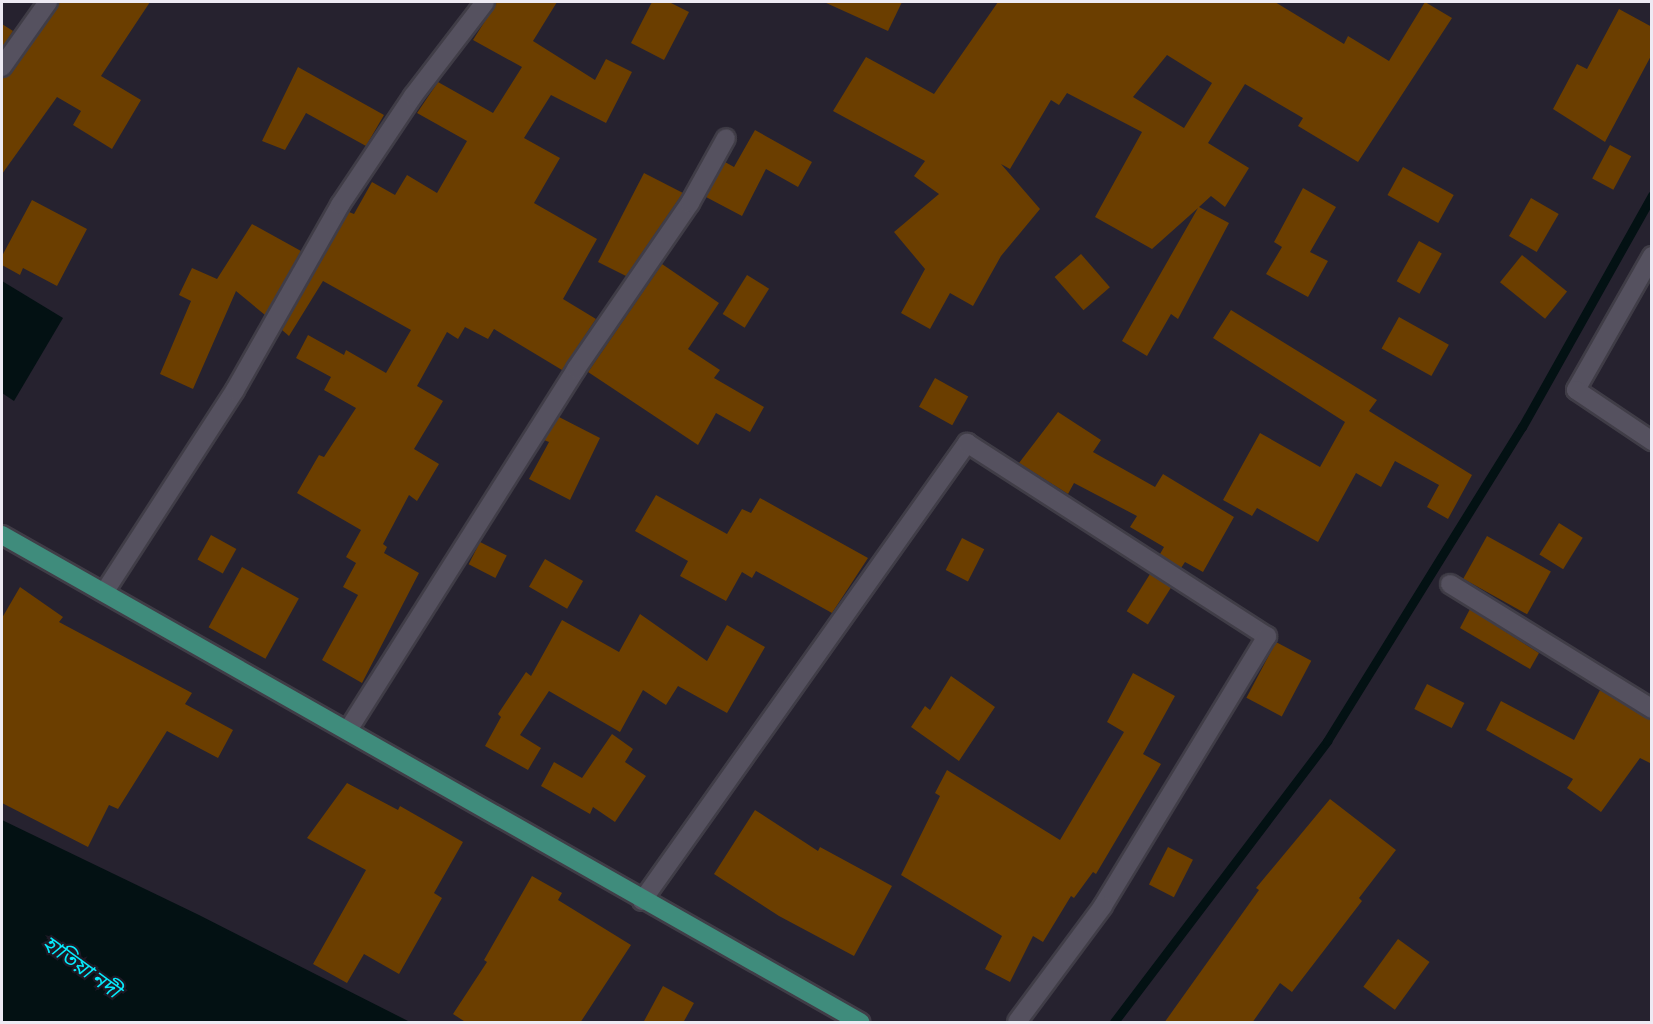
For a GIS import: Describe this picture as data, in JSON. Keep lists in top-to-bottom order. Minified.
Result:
{"water":["হাতিয়া নদী"]}
